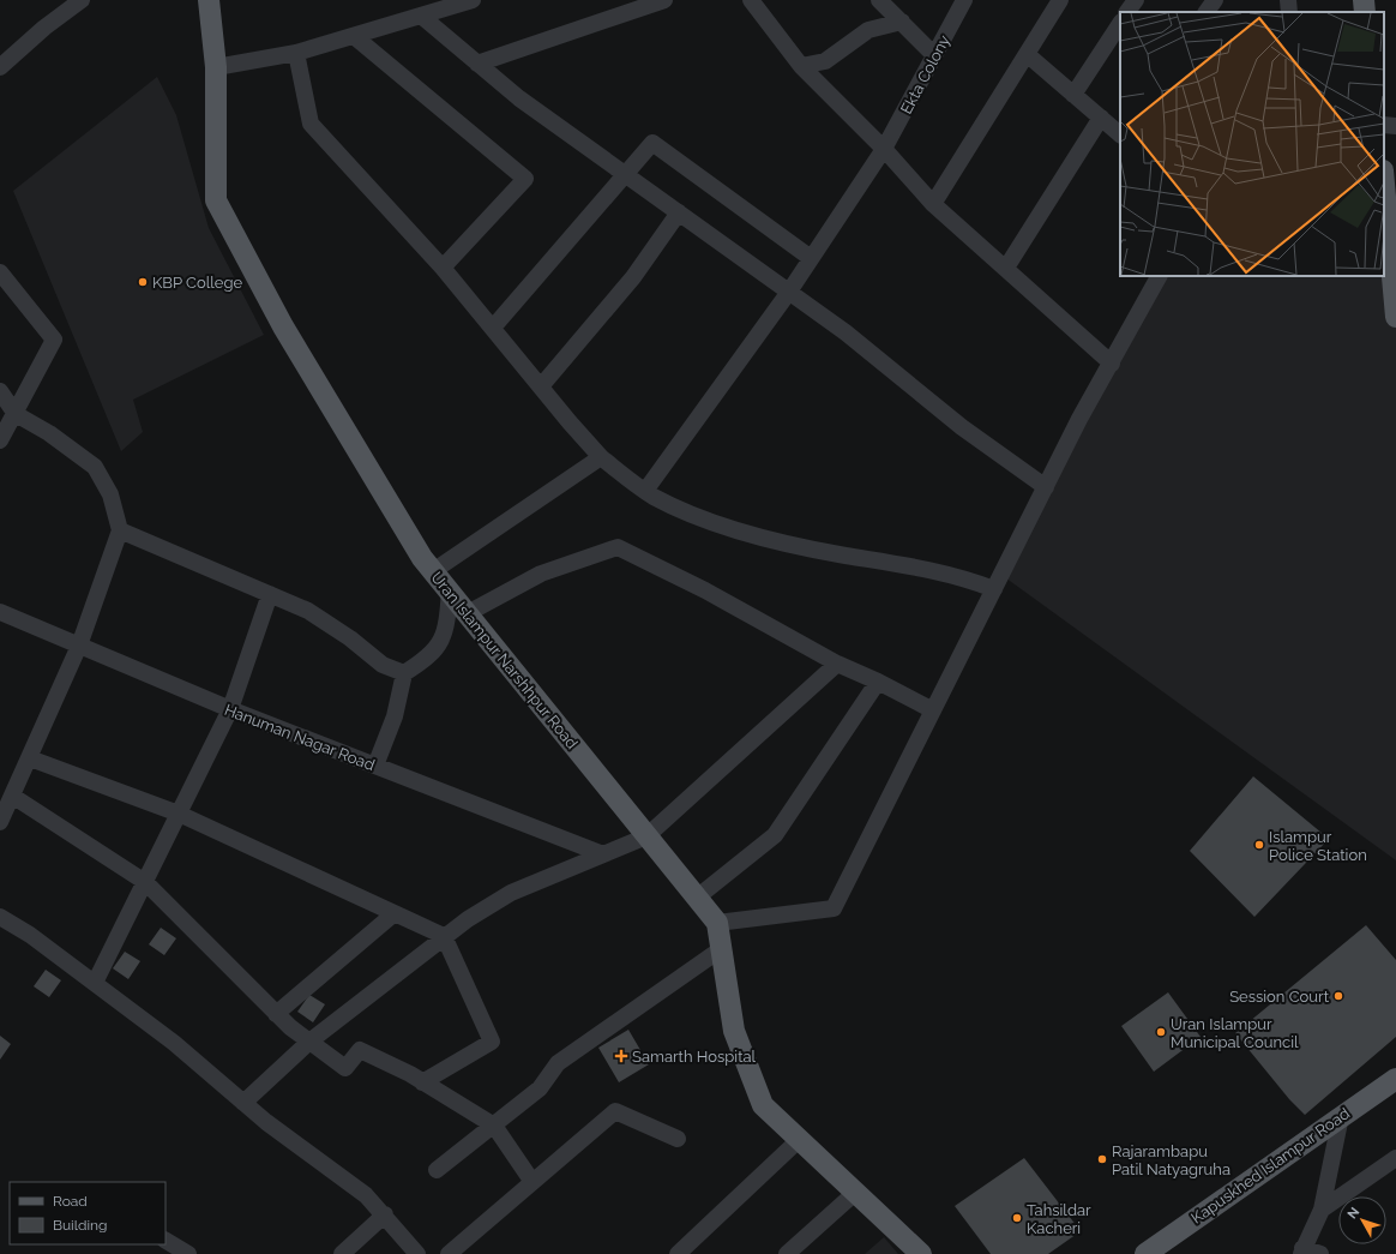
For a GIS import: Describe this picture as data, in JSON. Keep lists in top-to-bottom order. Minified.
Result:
{"streets":{"main road":["Uran Islampur Narshhpur Road","Kapuskhed Islampur Road"],"street":["Ekta Colony","Hanuman Nagar Road"]},"places":{"other":["KBP College","Islampur Police Station","Session Court","Uran Islampur Municipal Council","Rajarambapu Patil Natyagruha","Tahsildar Kacheri"],"health":["Samarth Hospital"]},"legend":["Road","Building"],"north":"top left"}
